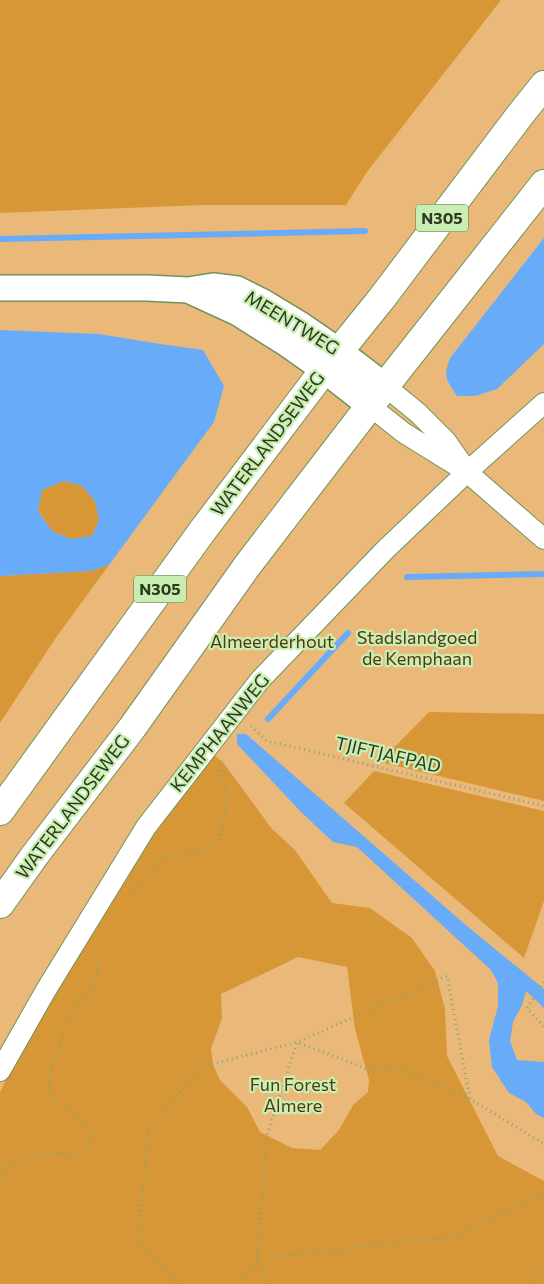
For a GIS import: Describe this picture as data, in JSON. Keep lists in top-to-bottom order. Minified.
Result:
{"streets":{"main road":["N305","WATERLANDSEWEG"],"street":["MEENTWEG","KEMPHAANWEG"],"path":["TJIFTJAFPAD"]},"crossings":[["MEENTWEG","WATERLANDSEWEG"],["KEMPHAANWEG","TJIFTJAFPAD"]],"parks":["Stadslandgoed de Kemphaan","Almeerderhout","Fun Forest Almere"]}
